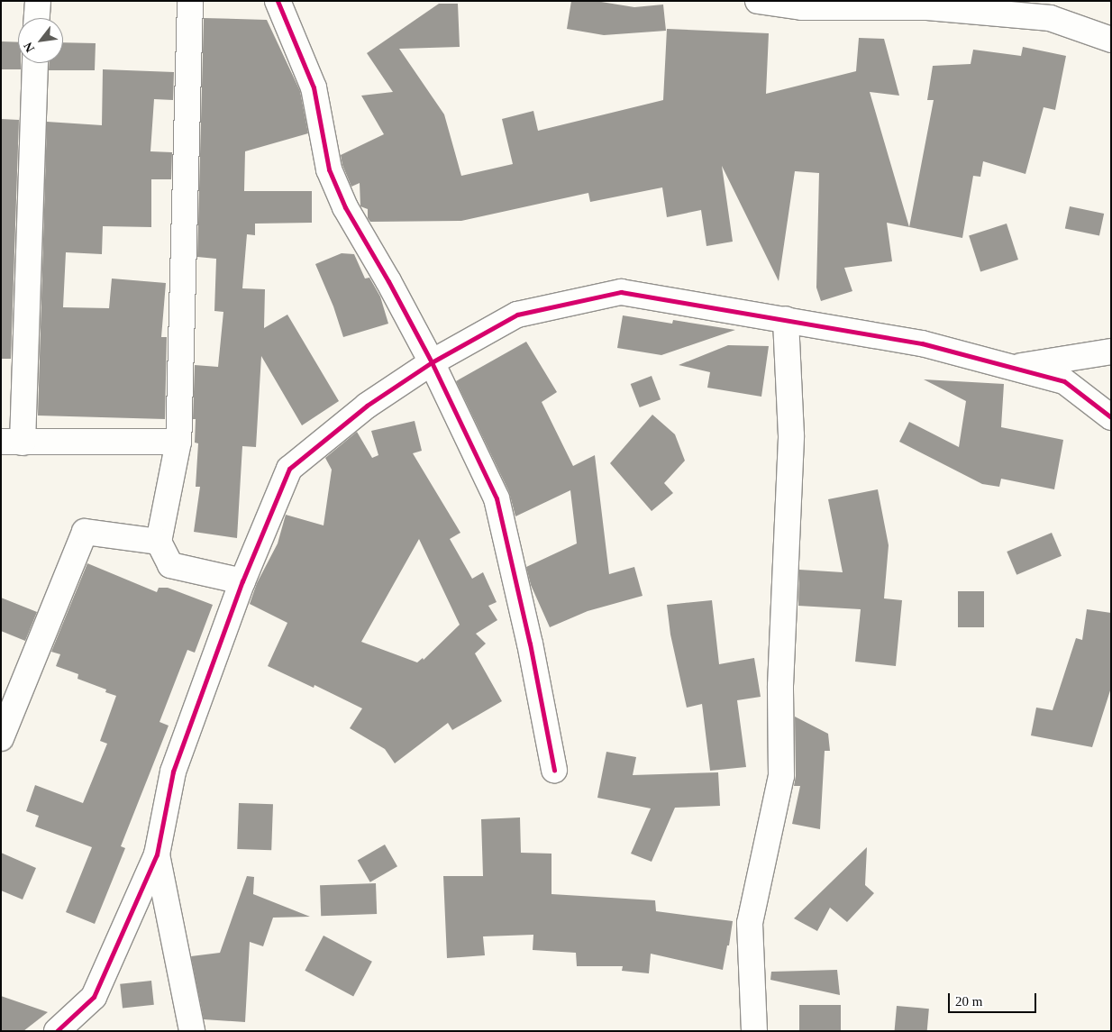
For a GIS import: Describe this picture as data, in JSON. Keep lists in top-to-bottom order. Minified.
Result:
{"scale_bar":"20 m","north":"bottom left"}
